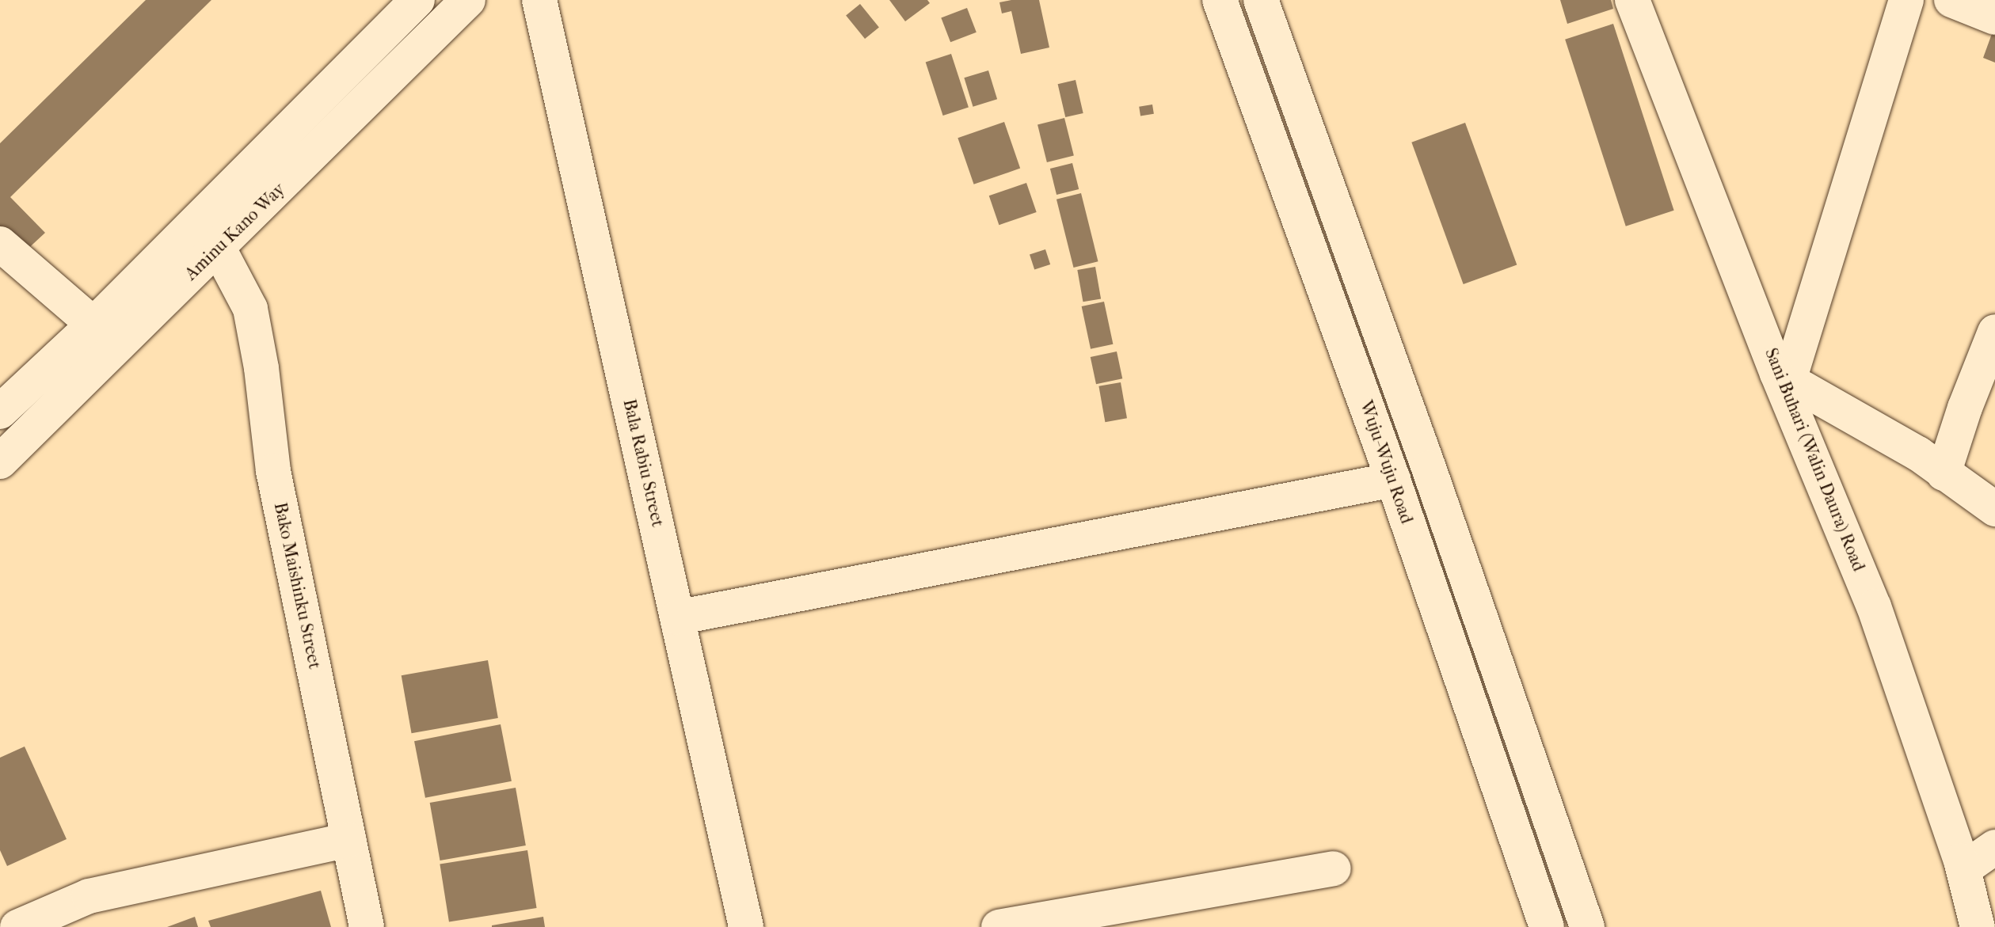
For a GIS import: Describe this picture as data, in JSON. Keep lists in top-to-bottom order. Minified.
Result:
{"streets":{"street":["Aminu Kano Way","Sani Buhari (Walin Daura) Road","Wuju-Wuju Road","Bala Rabiu Street","Bako Maishinku Street"]},"crossings":[["Aminu Kano Way","Bako Maishinku Street"]]}
